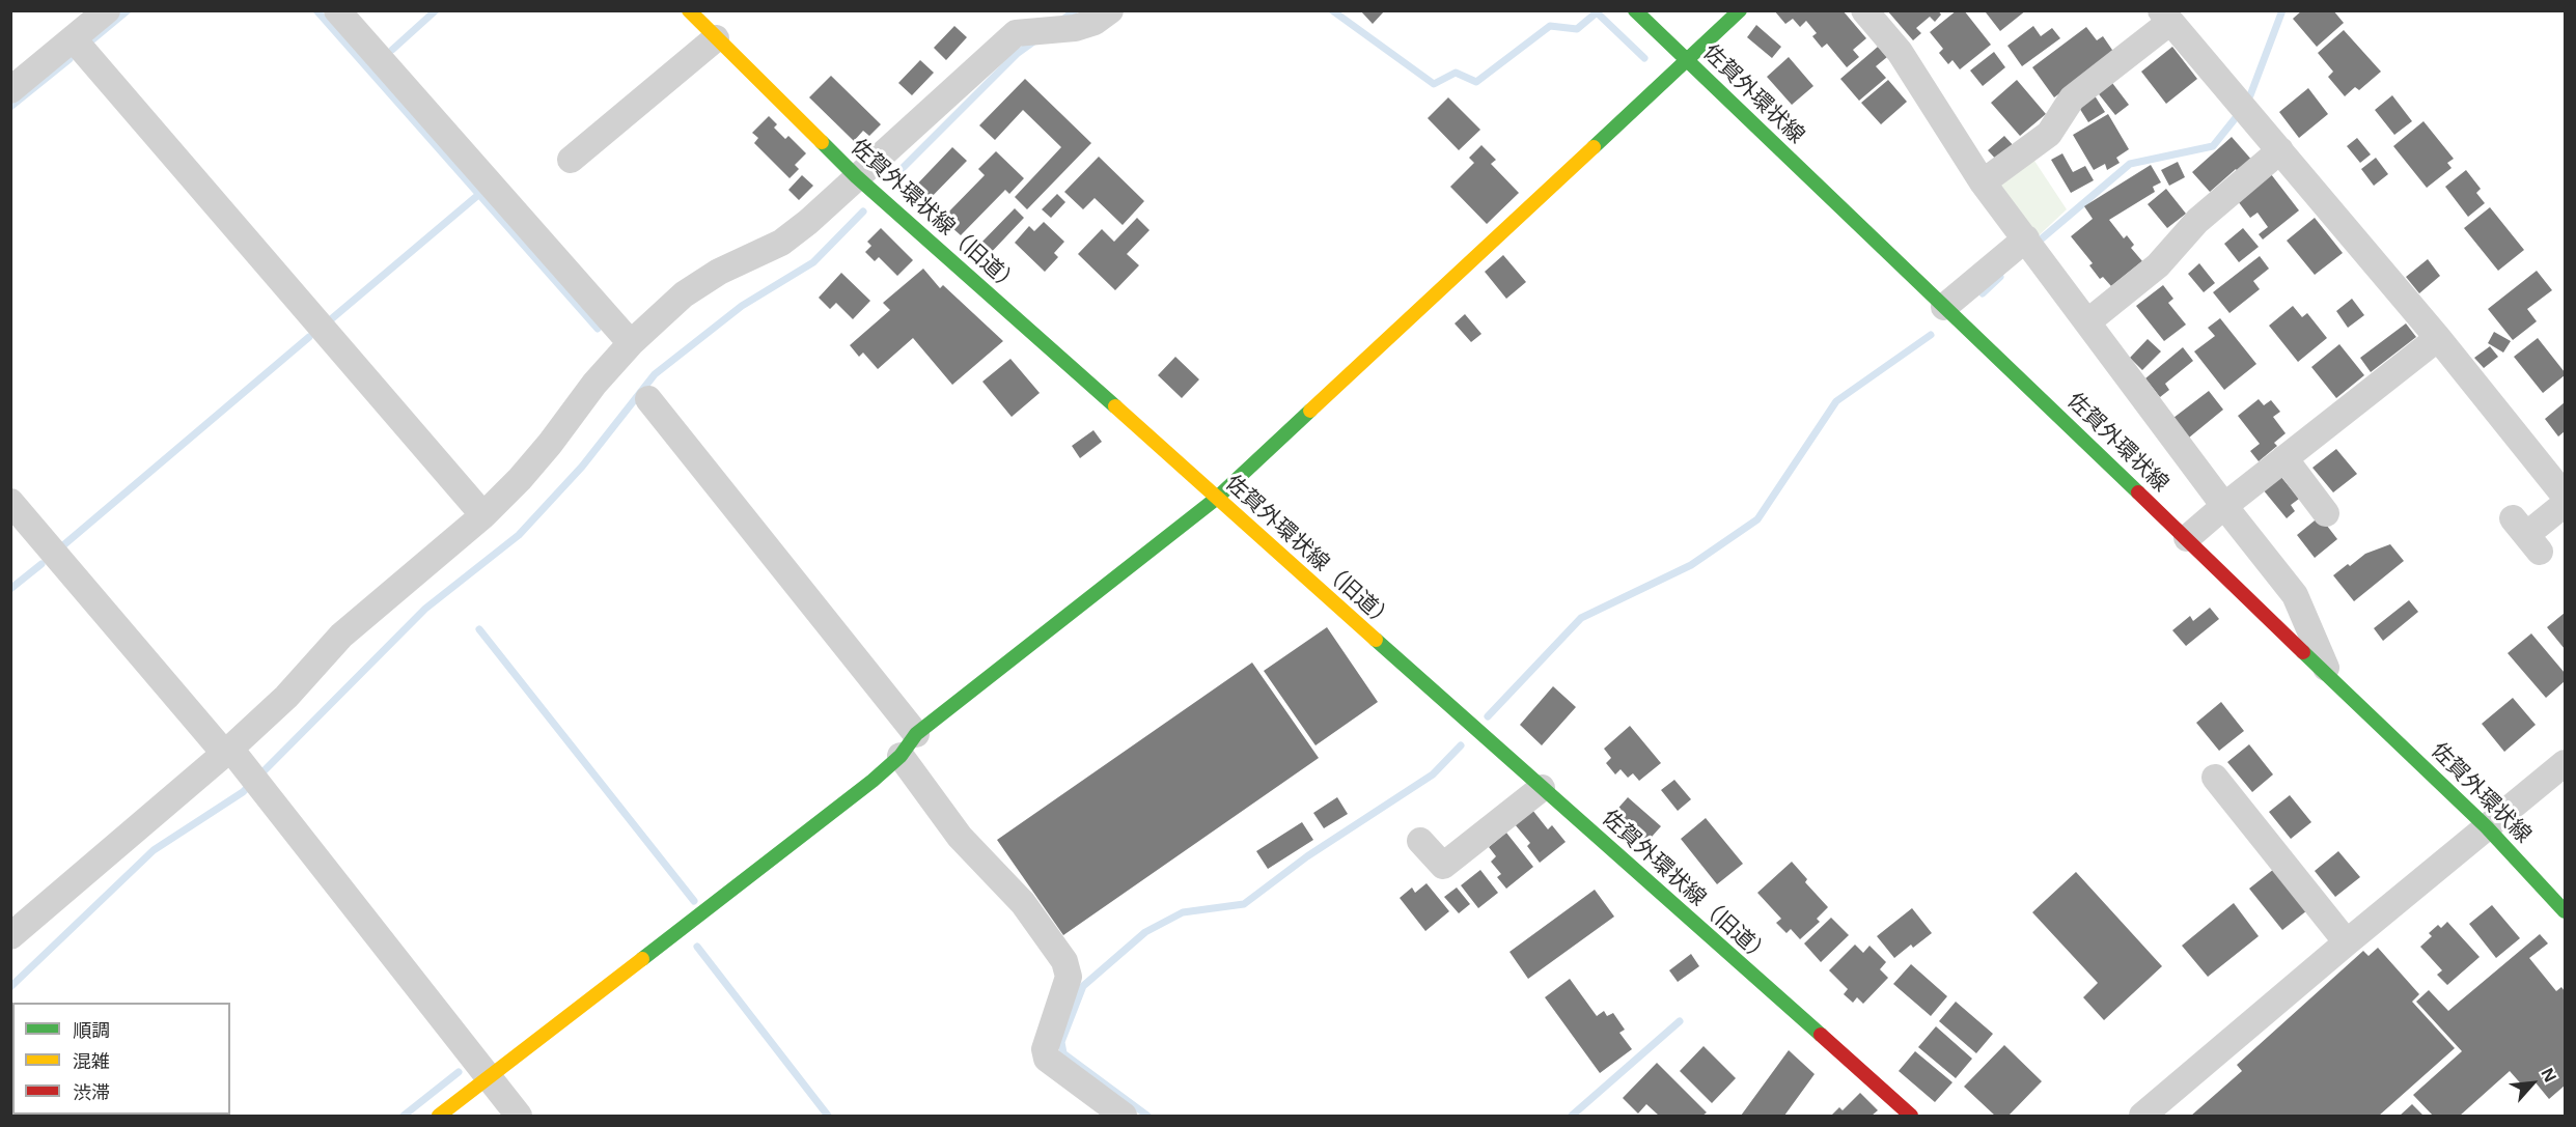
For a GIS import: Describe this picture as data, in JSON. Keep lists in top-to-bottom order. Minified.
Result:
{"streets":{"street":["佐賀外環状線","佐賀外環状線（旧道）"]},"legend":["順調","混雑","渋滞"],"north":"top right"}
